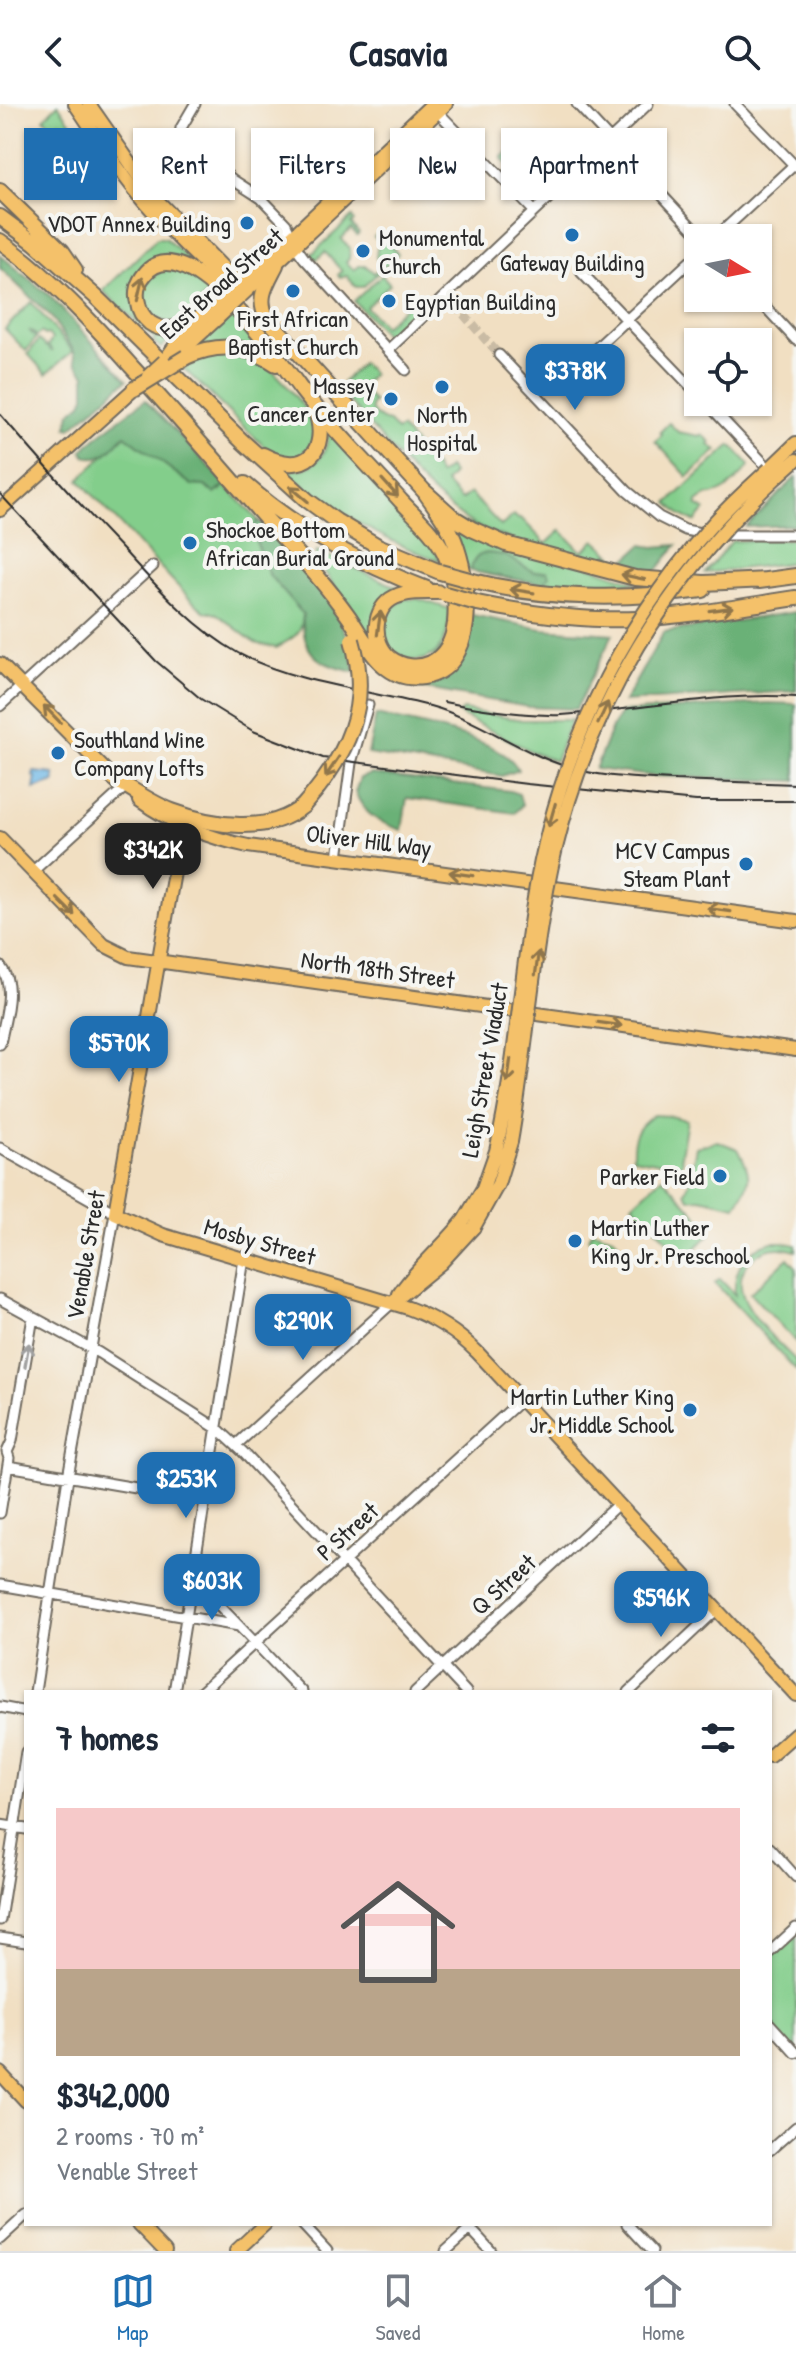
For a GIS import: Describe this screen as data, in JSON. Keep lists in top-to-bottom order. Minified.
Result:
{"streets":{"main road":["East Broad Street","Oliver Hill Way","North 18th Street","Leigh Street Viaduct","Mosby Street","Venable Street"],"street":["P Street","Q Street"]},"crossings":[["Oliver Hill Way","Venable Street"],["North 18th Street","Venable Street"],["Leigh Street Viaduct","Mosby Street"],["Mosby Street","Venable Street"],["Mosby Street","P Street"],["Mosby Street","Q Street"]],"one_way":["Oliver Hill Way","North 18th Street"],"places":["VDOT Annex Building","Gateway Building","Monumental Church","First African Baptist Church","Egyptian Building","North Hospital","Massey Cancer Center","Shockoe Bottom African Burial Ground","Southland Wine Company Lofts","MCV Campus Steam Plant","Parker Field","Martin Luther King Jr. Preschool","Martin Luther King Jr. Middle School"],"north":"right","page":{"header":"Casavia","chip":["Buy","Rent","Filters","New","Apartment"],"price":["$378K","$342K","$570K","$290K","$253K","$603K","$596K"],"heading":"7 homes","list":[{"name":"$342,000","note":"2 rooms · 70 m² · Venable Street"}],"tabs":["Map","Saved","Home"]}}
